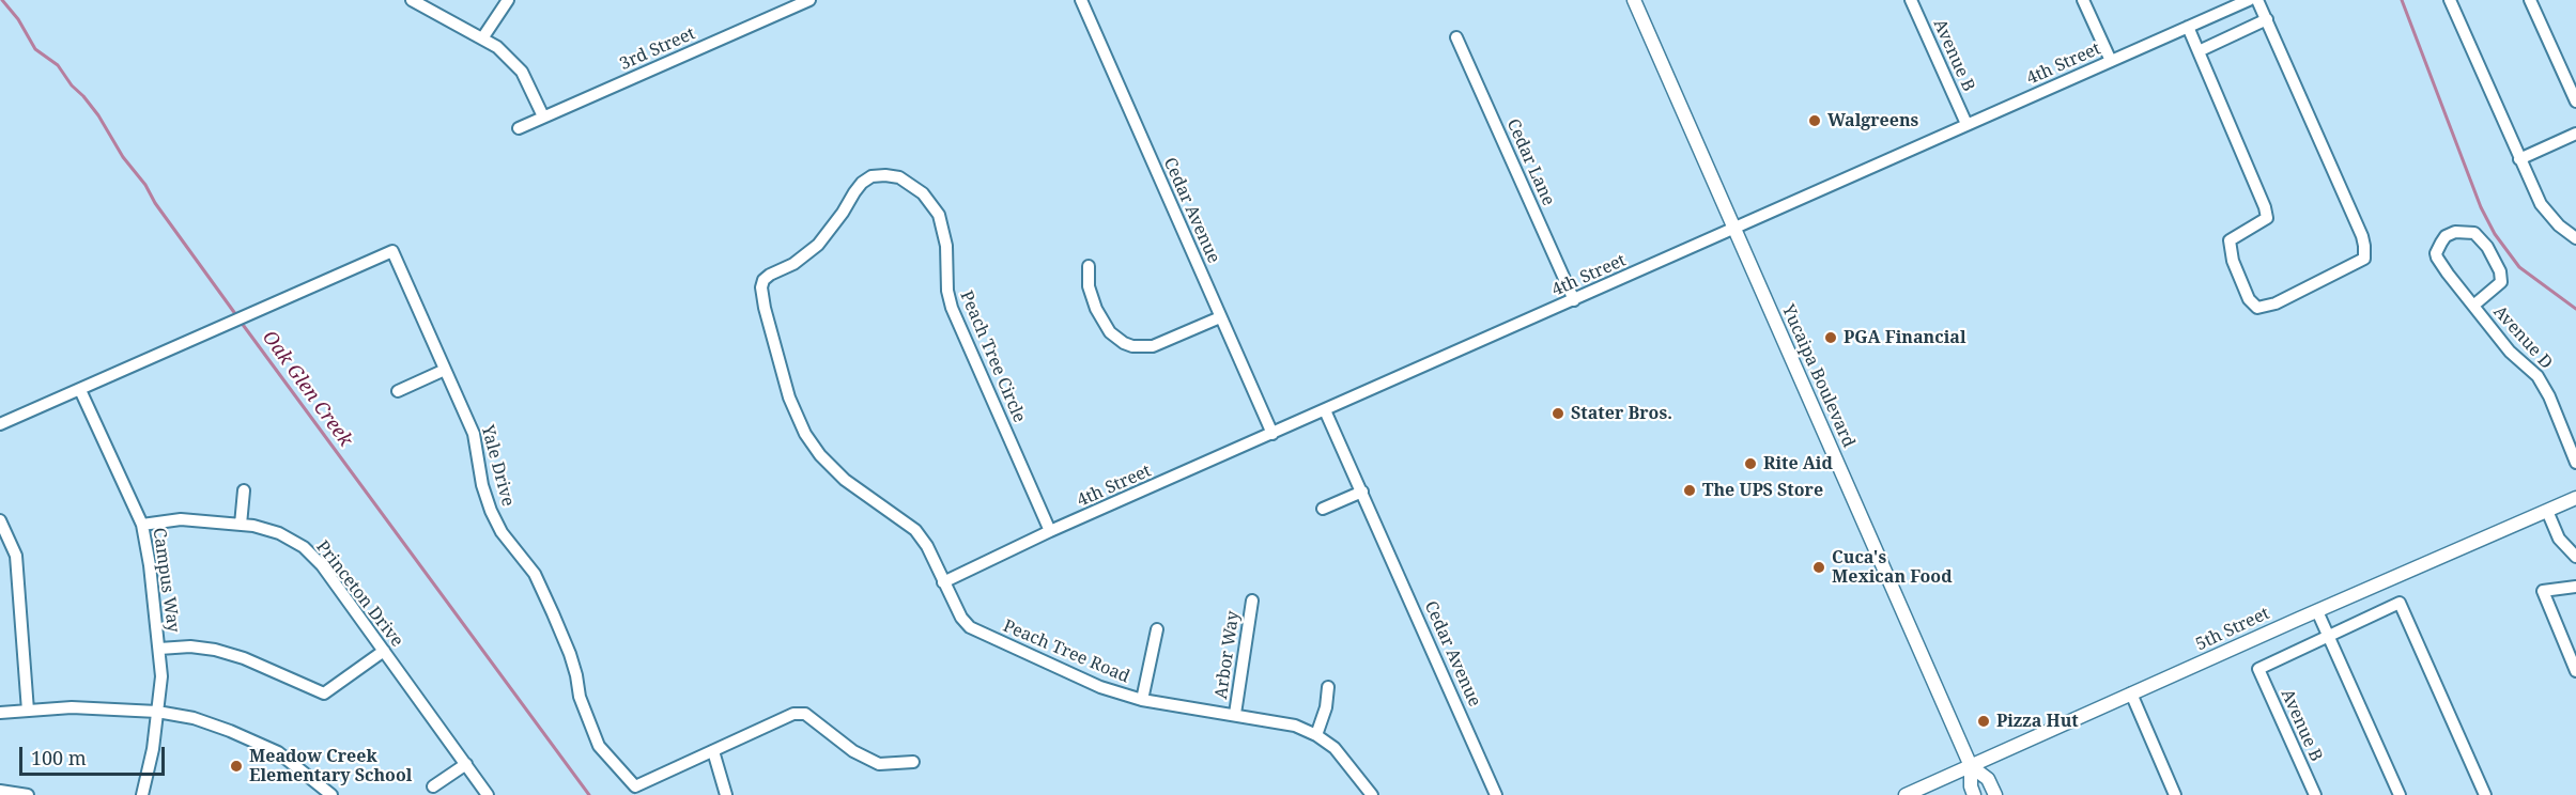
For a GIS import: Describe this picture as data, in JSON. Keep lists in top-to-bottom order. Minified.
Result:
{"streets":{"main road":["Yucaipa Boulevard","5th Street"],"street":["3rd Street","Avenue B","4th Street","Cedar Lane","Cedar Avenue","Avenue D","Peach Tree Circle","Yale Drive","Campus Way","Princeton Drive","Peach Tree Road","Arbor Way"]},"crossings":[["Avenue B","4th Street"],["4th Street","Cedar Lane"],["4th Street","Cedar Avenue"],["4th Street","Peach Tree Circle"],["4th Street","Yucaipa Boulevard"],["4th Street","Peach Tree Road"],["Peach Tree Circle","Peach Tree Road"],["Yucaipa Boulevard","5th Street"],["Yale Drive","Campus Way"],["Campus Way","Princeton Drive"],["Peach Tree Road","Arbor Way"]],"water":["Oak Glen Creek"],"places":["Walgreens","PGA Financial","Stater Bros.","Rite Aid","The UPS Store","Cuca's Mexican Food","Pizza Hut","Meadow Creek Elementary School"],"scale_bar":"100 m"}
